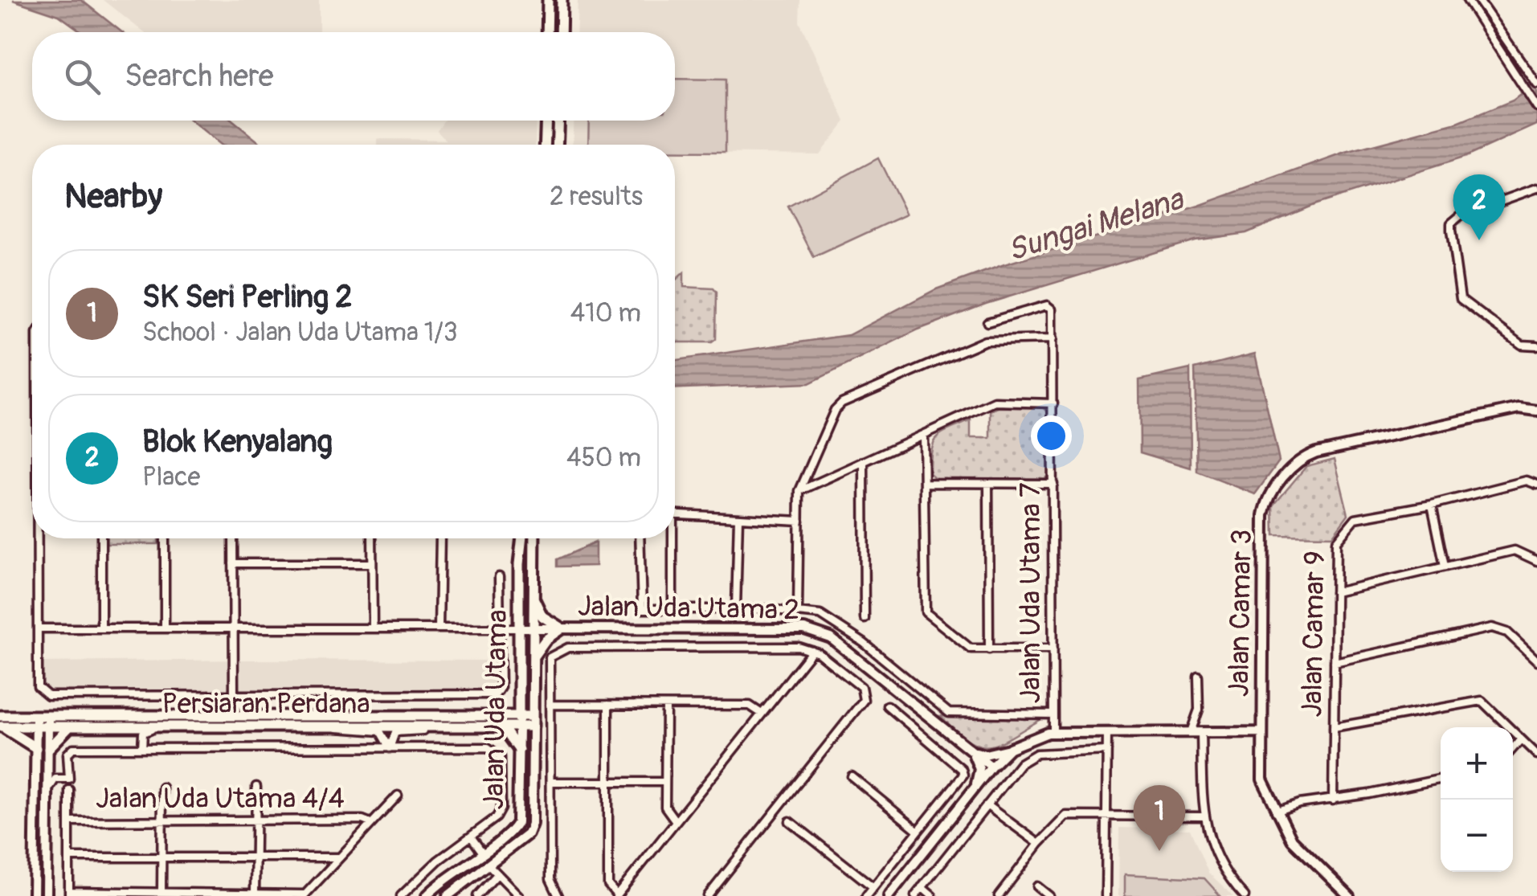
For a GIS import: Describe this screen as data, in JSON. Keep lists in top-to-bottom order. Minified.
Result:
{"streets":{"main road":["Persiaran Perdana","Jalan Uda Utama"],"street":["Jalan Uda Utama 7","Jalan Uda Utama 2","Jalan Camar 3","Jalan Camar 9","Jalan Uda Utama 4/4"]},"crossings":[["Jalan Uda Utama 2","Jalan Uda Utama"],["Persiaran Perdana","Jalan Uda Utama"]],"water":["Sungai Melana"],"page":{"search":"Search here","heading":["Nearby","2 results"],"pins":["2","1"],"list":[{"mark":"1","name":"SK Seri Perling 2","note":"School · Jalan Uda Utama 1/3","value":"410 m"},{"mark":"2","name":"Blok Kenyalang","note":"Place","value":"450 m"}],"map_buttons":["+","−"]}}
